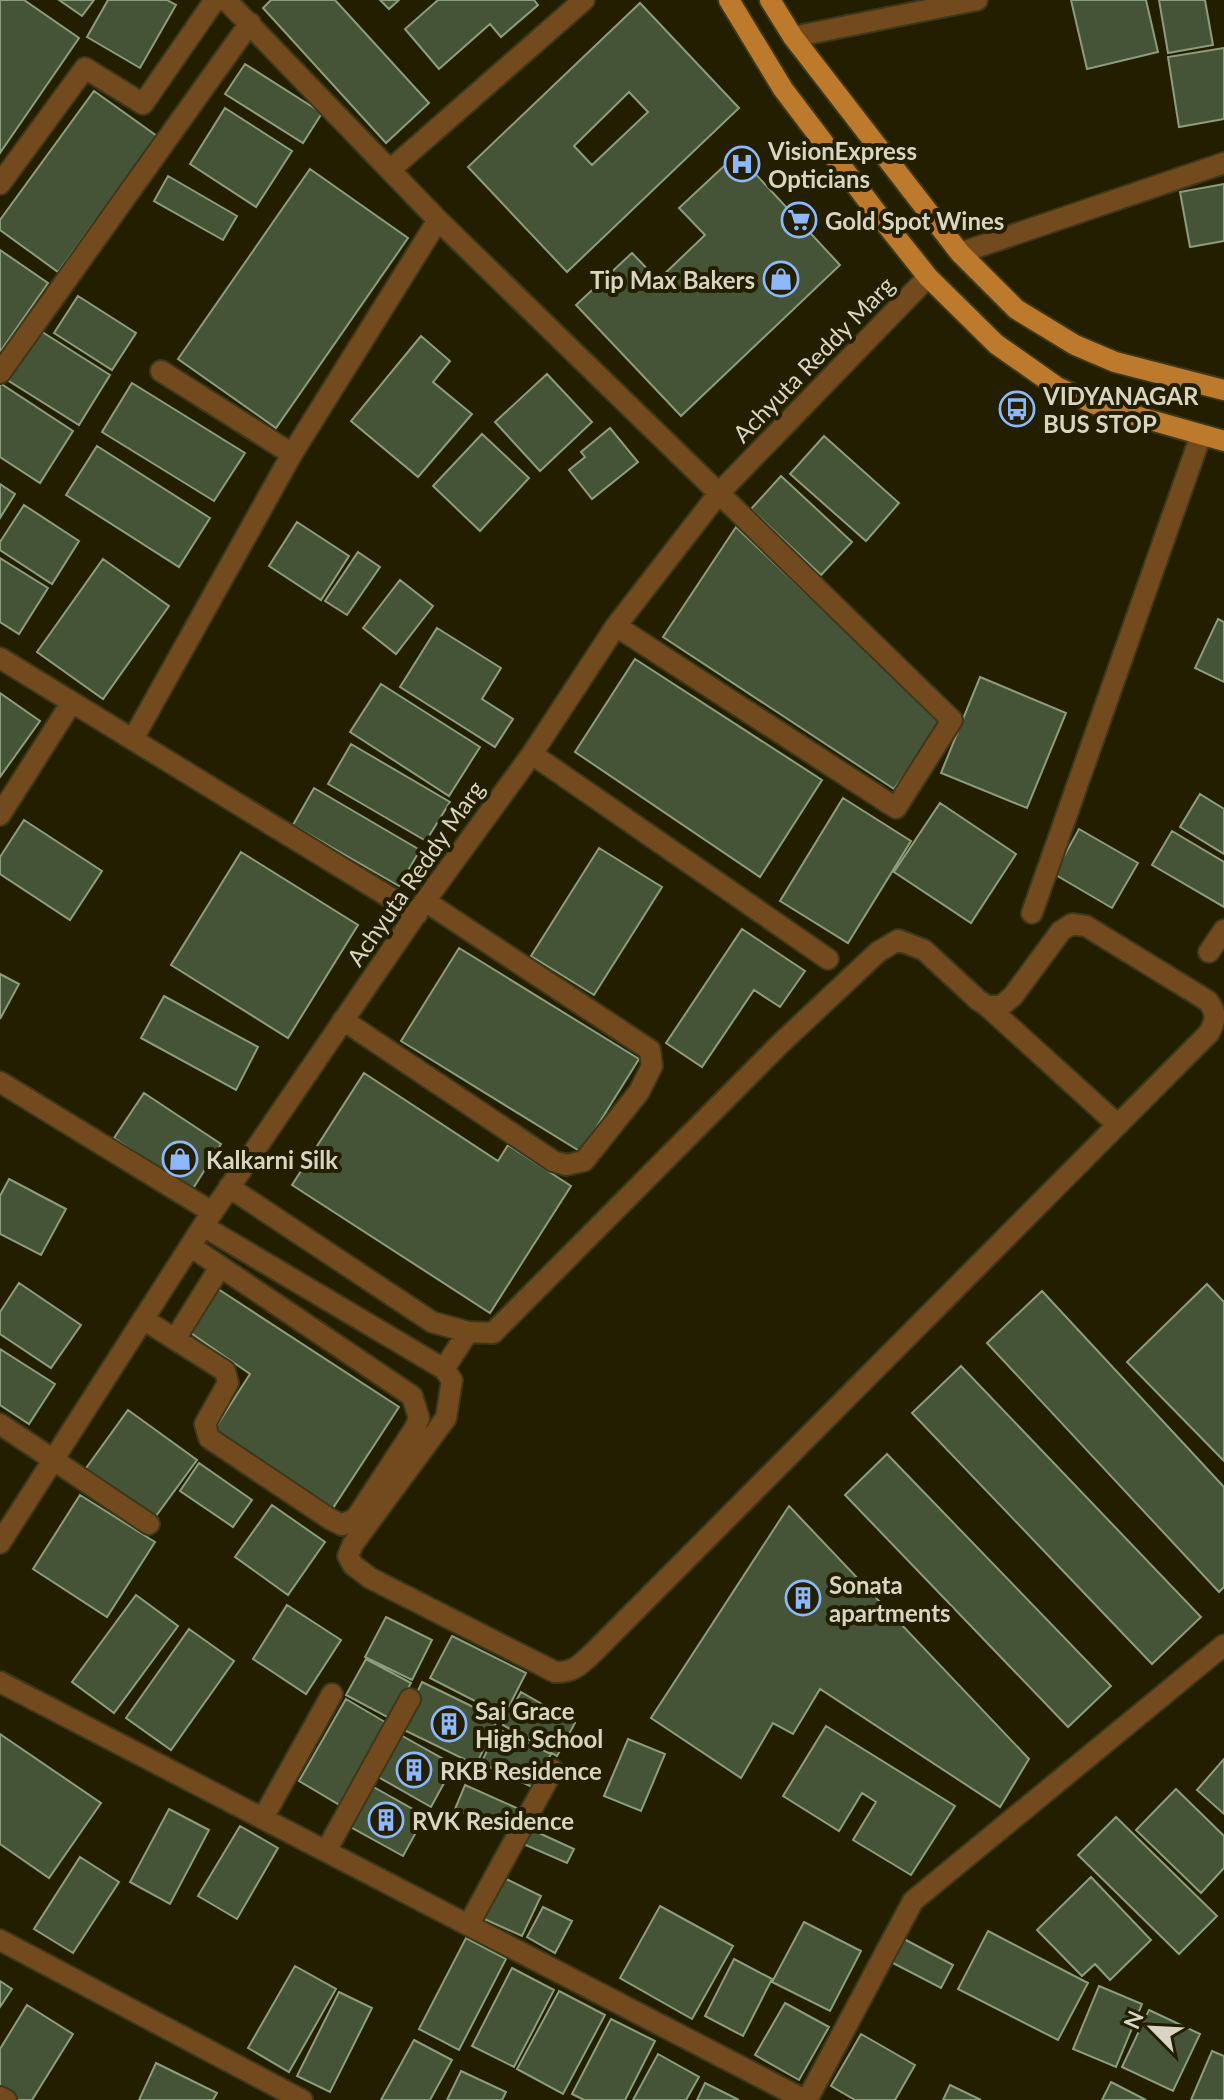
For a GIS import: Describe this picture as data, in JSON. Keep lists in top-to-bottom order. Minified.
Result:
{"streets":{"street":["Achyuta Reddy Marg"]},"places":{"hospital":["VisionExpress Opticians"],"supermarket":["Gold Spot Wines"],"shop":["Tip Max Bakers","Kalkarni Silk"],"bus stop":["VIDYANAGAR BUS STOP"],"building":["Sonata apartments","Sai Grace High School","RKB Residence","RVK Residence"]},"north":"top left"}
